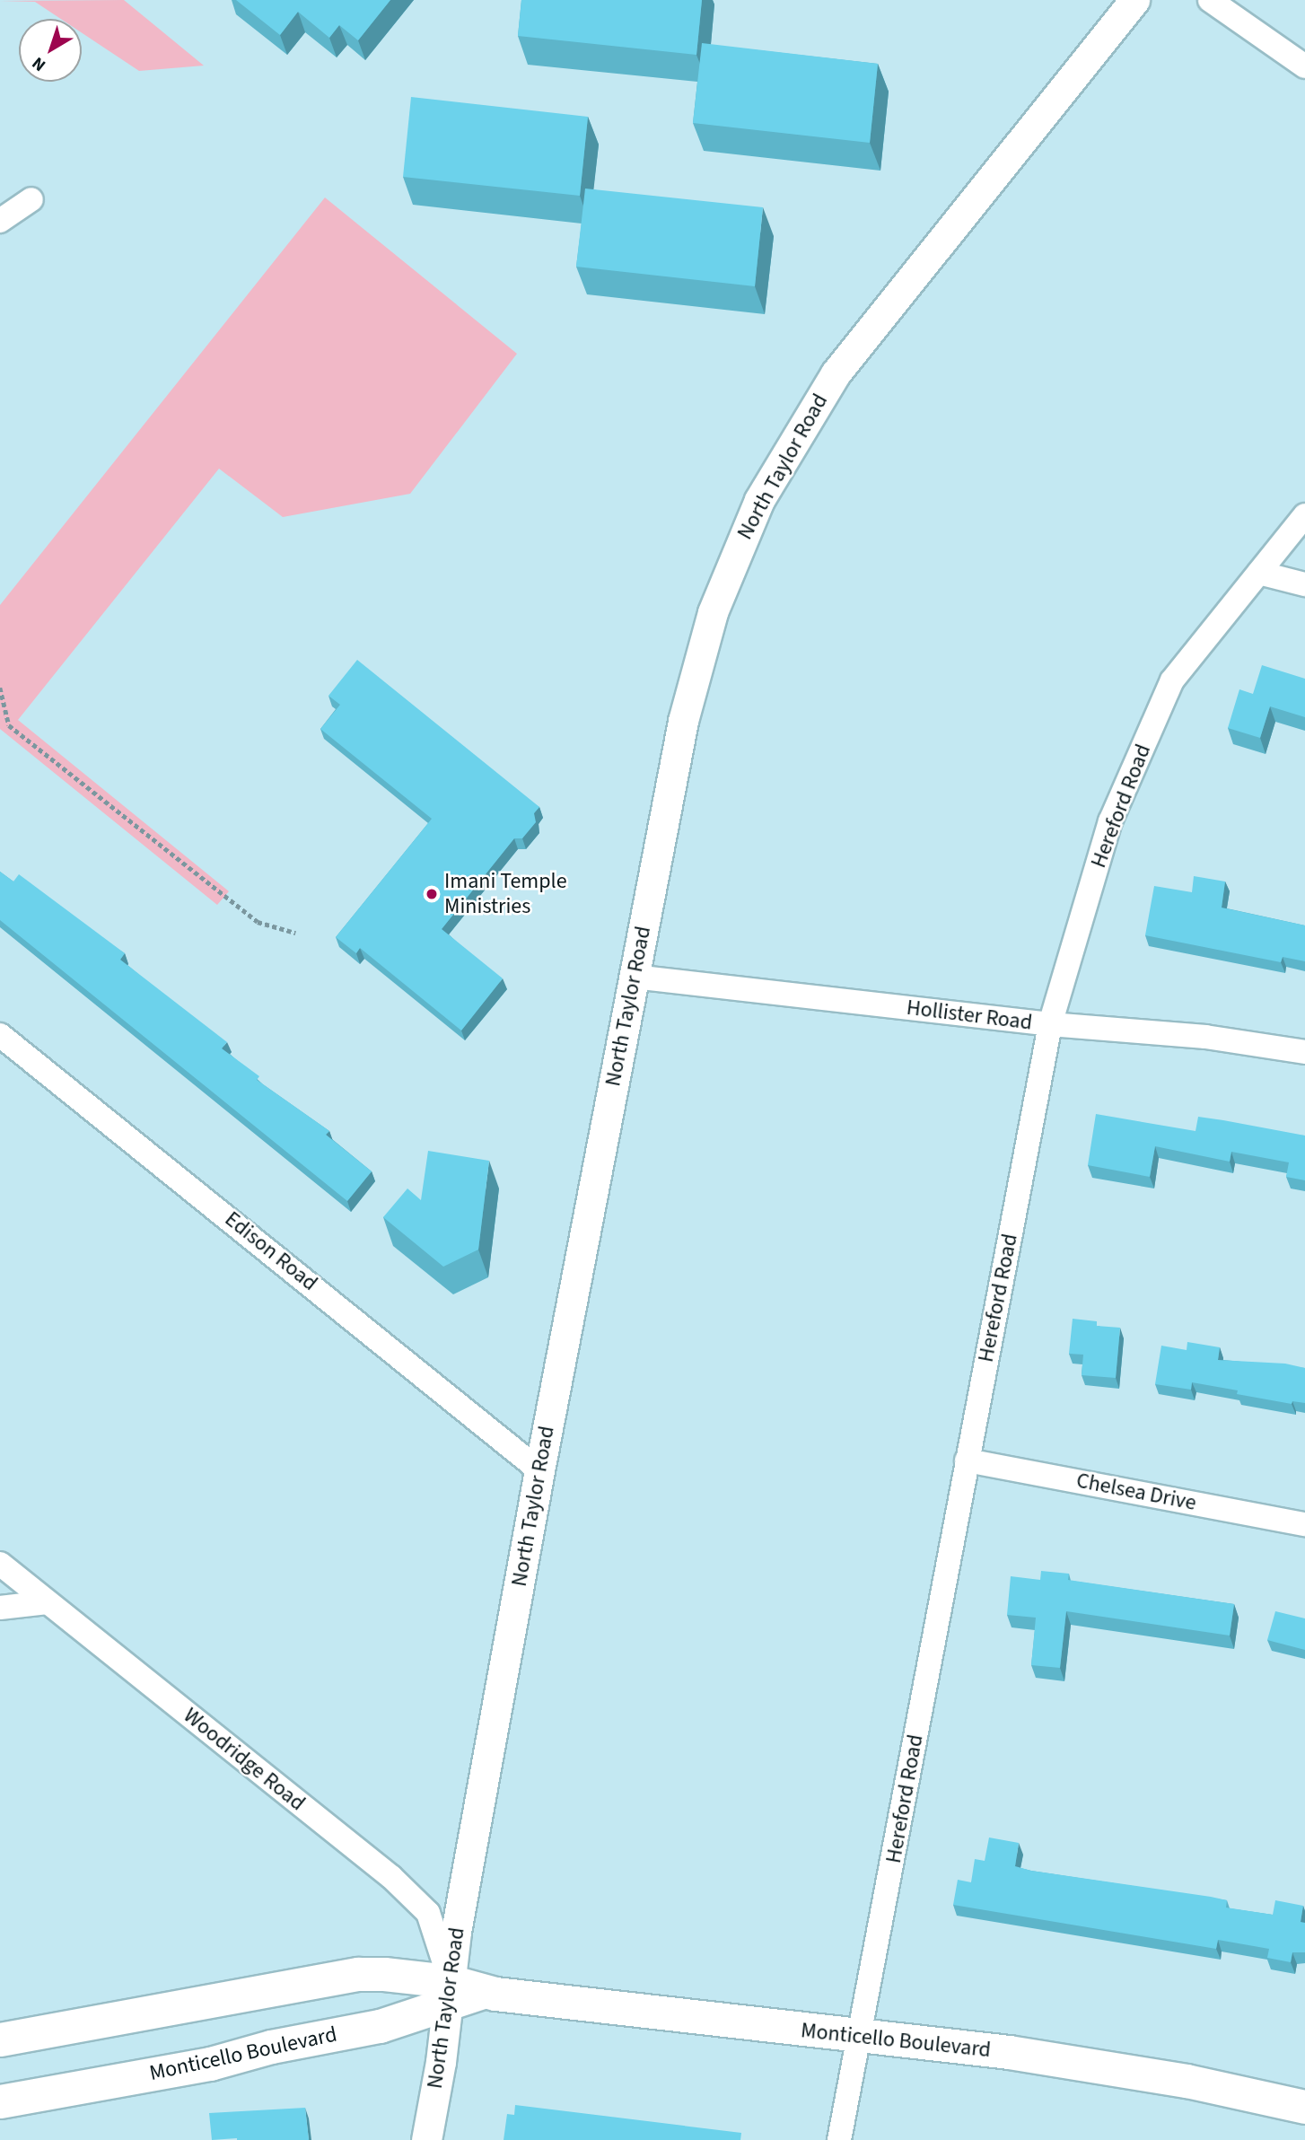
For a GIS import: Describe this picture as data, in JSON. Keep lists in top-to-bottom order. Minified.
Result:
{"streets":{"main road":["Monticello Boulevard"],"street":["North Taylor Road","Hereford Road","Hollister Road","Edison Road","Chelsea Drive","Woodridge Road"]},"crossings":[["North Taylor Road","Hollister Road"],["North Taylor Road","Edison Road"],["North Taylor Road","Woodridge Road"],["North Taylor Road","Monticello Boulevard"],["Hereford Road","Hollister Road"],["Hereford Road","Chelsea Drive"],["Hereford Road","Monticello Boulevard"],["Woodridge Road","Monticello Boulevard"]],"places":["Imani Temple Ministries"],"north":"bottom left"}
